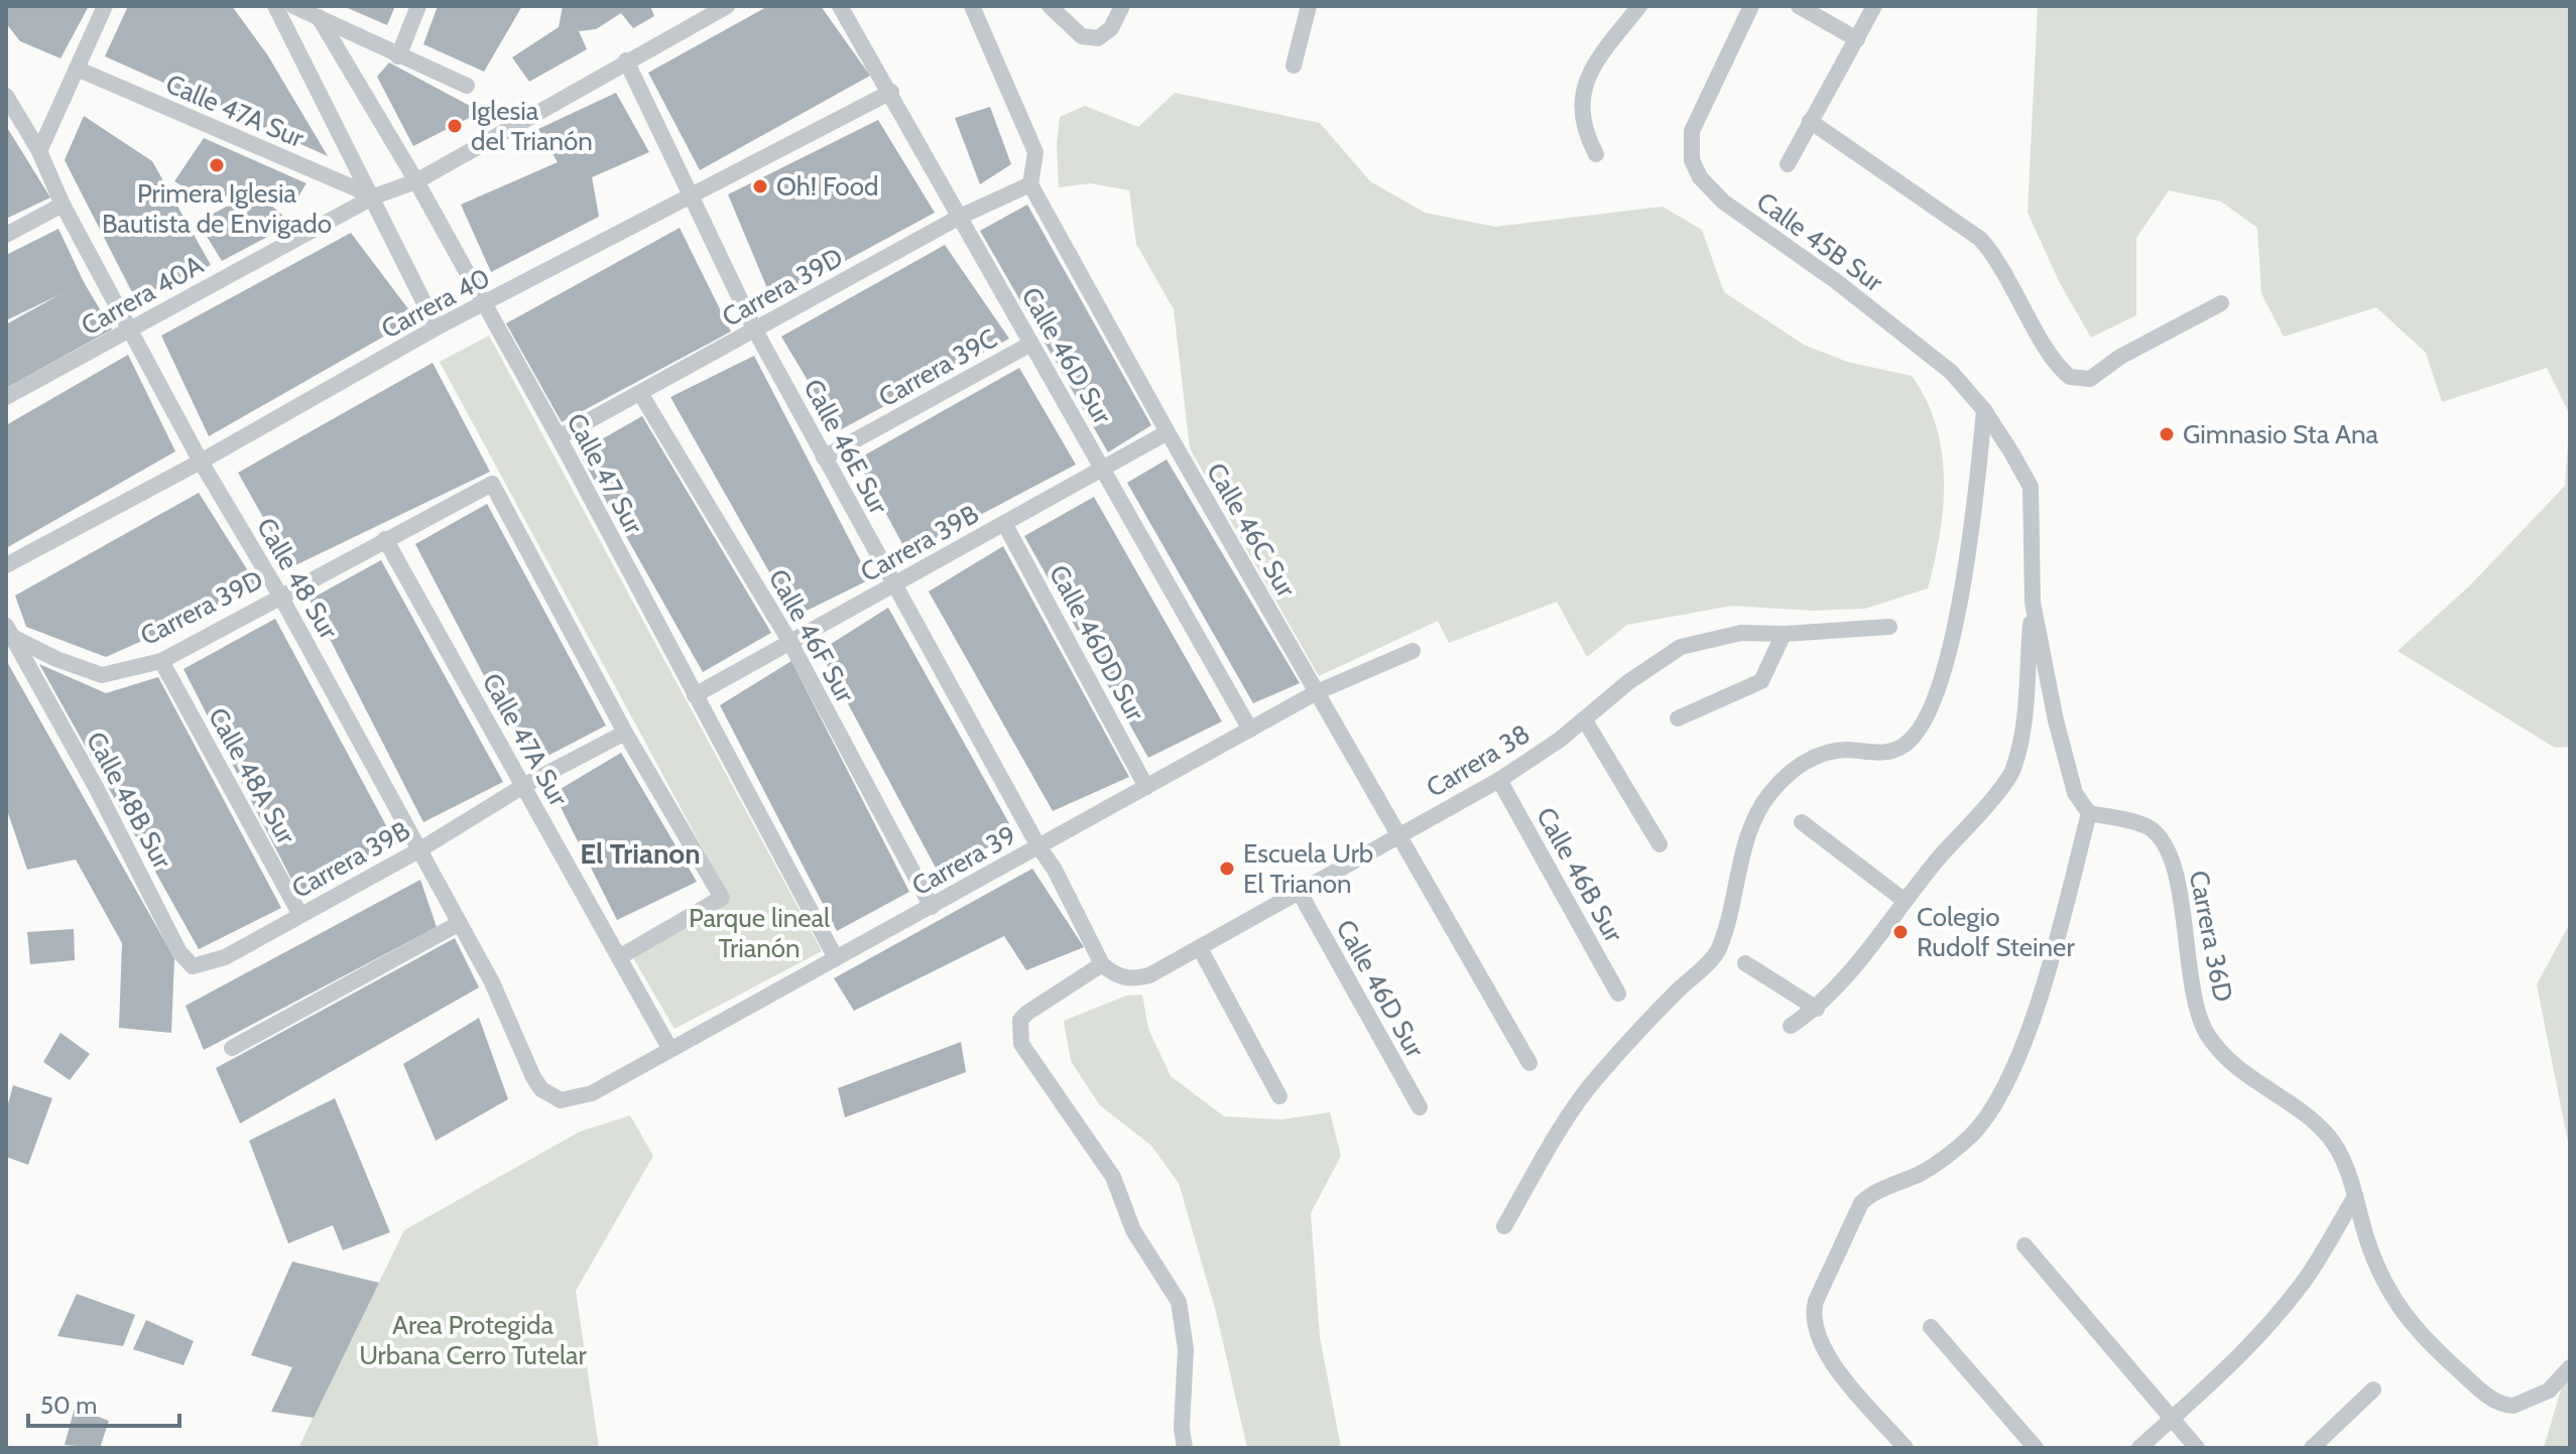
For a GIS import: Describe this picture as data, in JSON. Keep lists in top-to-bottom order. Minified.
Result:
{"streets":{"street":["Calle 47A Sur","Calle 45B Sur","Carrera 39D","Carrera 40A","Carrera 40","Calle 46D Sur","Carrera 39C","Calle 46E Sur","Calle 47 Sur","Calle 46C Sur","Carrera 39B","Calle 48 Sur","Calle 46F Sur","Calle 46DD Sur","Carrera 38","Calle 48A Sur","Calle 48B Sur","Carrera 39","Calle 46B Sur","Carrera 36D"]},"crossings":[["Calle 47A Sur","Carrera 39D"],["Calle 47A Sur","Carrera 40A"],["Calle 47A Sur","Carrera 39B"],["Calle 47A Sur","Carrera 39"],["Carrera 39D","Calle 46D Sur"],["Carrera 39D","Calle 46E Sur"],["Carrera 39D","Calle 47 Sur"],["Carrera 39D","Calle 46C Sur"],["Carrera 39D","Carrera 39B"],["Carrera 39D","Calle 48 Sur"],["Carrera 39D","Calle 46F Sur"],["Carrera 39D","Calle 48A Sur"],["Carrera 39D","Calle 48B Sur"],["Carrera 40A","Calle 46E Sur"],["Carrera 40A","Calle 47 Sur"],["Carrera 40A","Calle 48 Sur"],["Carrera 40","Calle 46D Sur"],["Carrera 40","Calle 46E Sur"],["Carrera 40","Calle 47 Sur"],["Carrera 40","Calle 48 Sur"],["Calle 46D Sur","Carrera 39C"],["Calle 46D Sur","Carrera 39B"],["Calle 46D Sur","Carrera 38"],["Calle 46D Sur","Carrera 39"],["Carrera 39C","Calle 46E Sur"],["Calle 46E Sur","Carrera 39B"],["Calle 46E Sur","Carrera 39"],["Calle 47 Sur","Carrera 39B"],["Calle 47 Sur","Carrera 39"],["Calle 46C Sur","Carrera 39B"],["Calle 46C Sur","Carrera 38"],["Calle 46C Sur","Carrera 39"],["Carrera 39B","Calle 48 Sur"],["Carrera 39B","Calle 46F Sur"],["Carrera 39B","Calle 46DD Sur"],["Carrera 39B","Calle 48A Sur"],["Carrera 39B","Calle 48B Sur"],["Calle 48 Sur","Carrera 39"],["Calle 46F Sur","Carrera 39"],["Calle 46DD Sur","Carrera 39"],["Carrera 38","Calle 46B Sur"]],"districts":["El Trianon"],"parks":["Parque lineal Trianón","Area Protegida Urbana Cerro Tutelar"],"places":["Iglesia del Trianón","Primera Iglesia Bautista de Envigado","Oh! Food","Gimnasio Sta Ana","Escuela Urb El Trianon","Colegio Rudolf Steiner"],"scale_bar":"50 m"}
